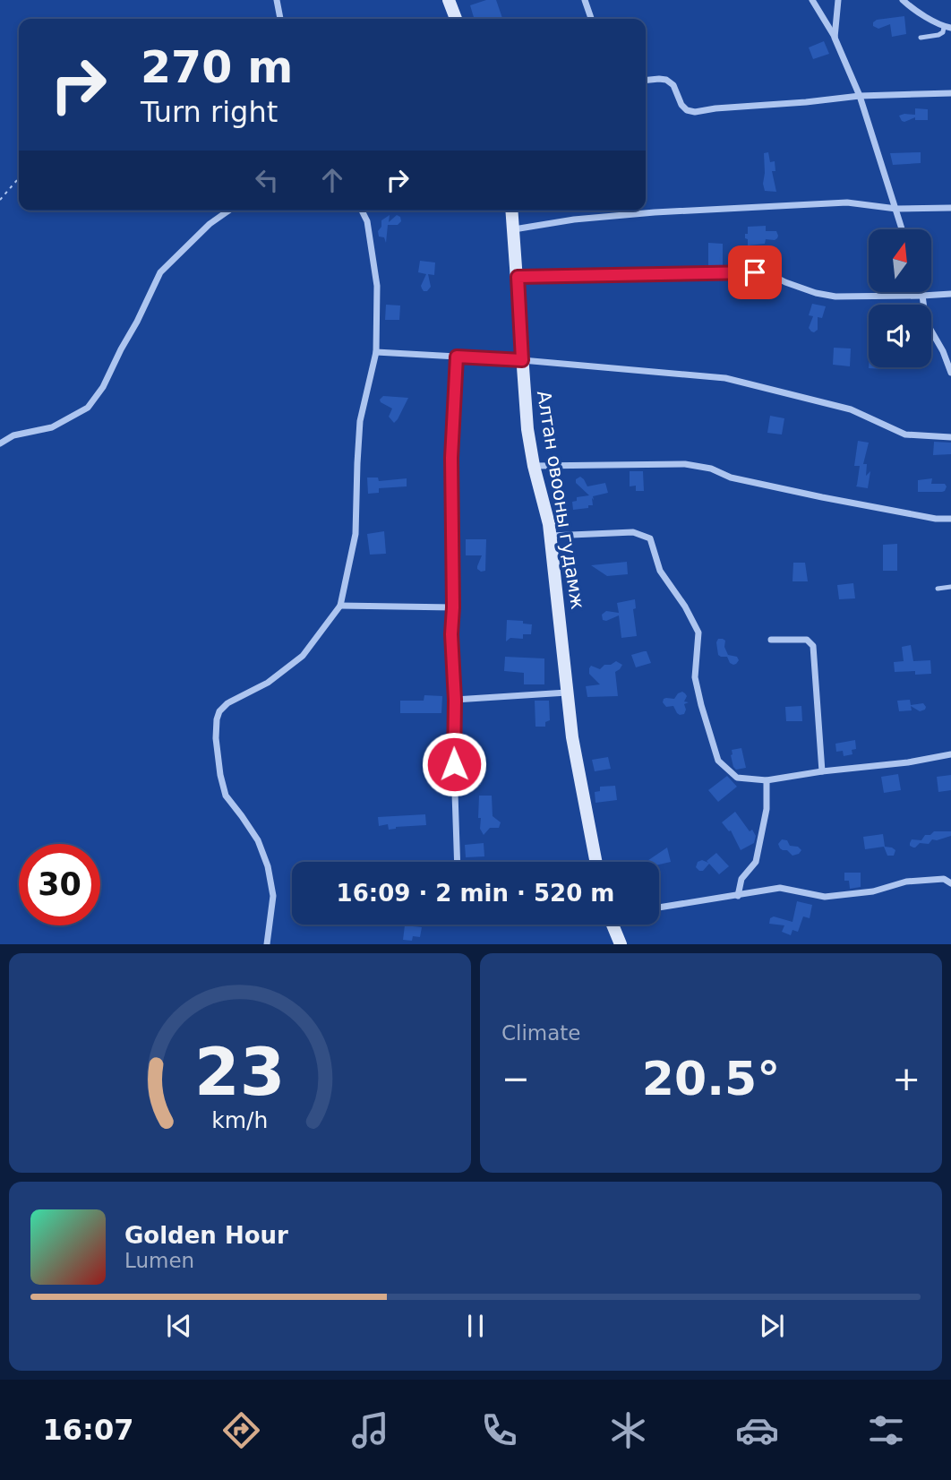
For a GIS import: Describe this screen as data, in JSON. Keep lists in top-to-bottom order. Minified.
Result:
{"streets":{"main road":["Алтан овооны гудамж"]},"north":"top","page":{"turn":["270 m","Turn right"],"limit":"30","trip":"16:09 · 2 min · 520 m","tile":"Climate","heat":["−","20.5°","+"],"song":["Golden Hour","Lumen"],"tabs":"16:07","gauge":["23","km/h"]}}
